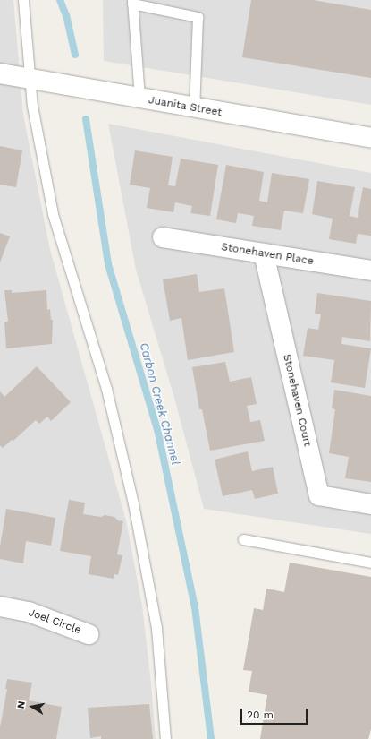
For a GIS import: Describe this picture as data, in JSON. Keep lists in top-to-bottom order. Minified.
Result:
{"streets":{"street":["Juanita Street","Stonehaven Place","Stonehaven Court","Joel Circle"]},"crossings":[["Stonehaven Place","Stonehaven Court"]],"water":["Carbon Creek Channel"],"scale_bar":"20 m","north":"left"}
